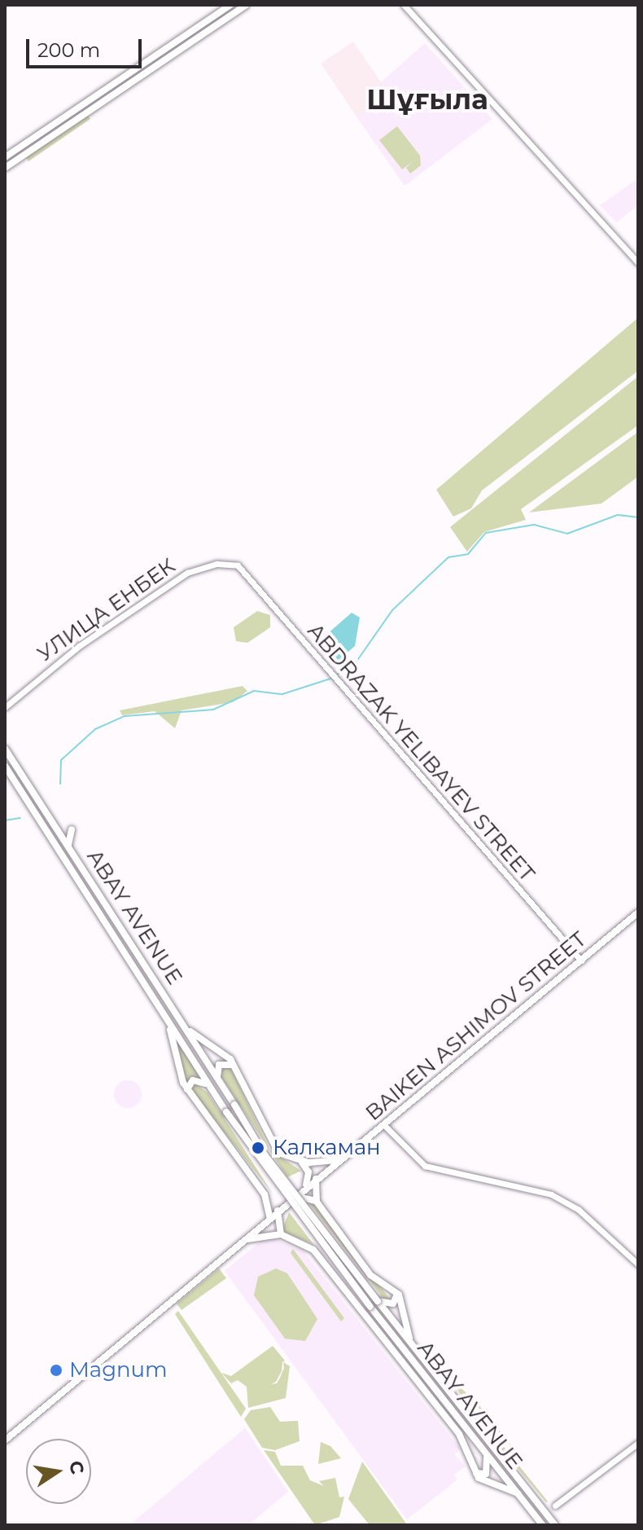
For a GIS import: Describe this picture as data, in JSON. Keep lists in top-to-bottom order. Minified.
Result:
{"streets":{"main road":["ABAY AVENUE","BAIKEN ASHIMOV STREET"],"street":["УЛИЦА ЕНБЕК","ABDRAZAK YELIBAYEV STREET"]},"crossings":[["УЛИЦА ЕНБЕК","ABDRAZAK YELIBAYEV STREET"],["ABDRAZAK YELIBAYEV STREET","BAIKEN ASHIMOV STREET"]],"districts":["Шұғыла"],"places":["Калкаман","Magnum"],"scale_bar":"200 m","north":"right"}
